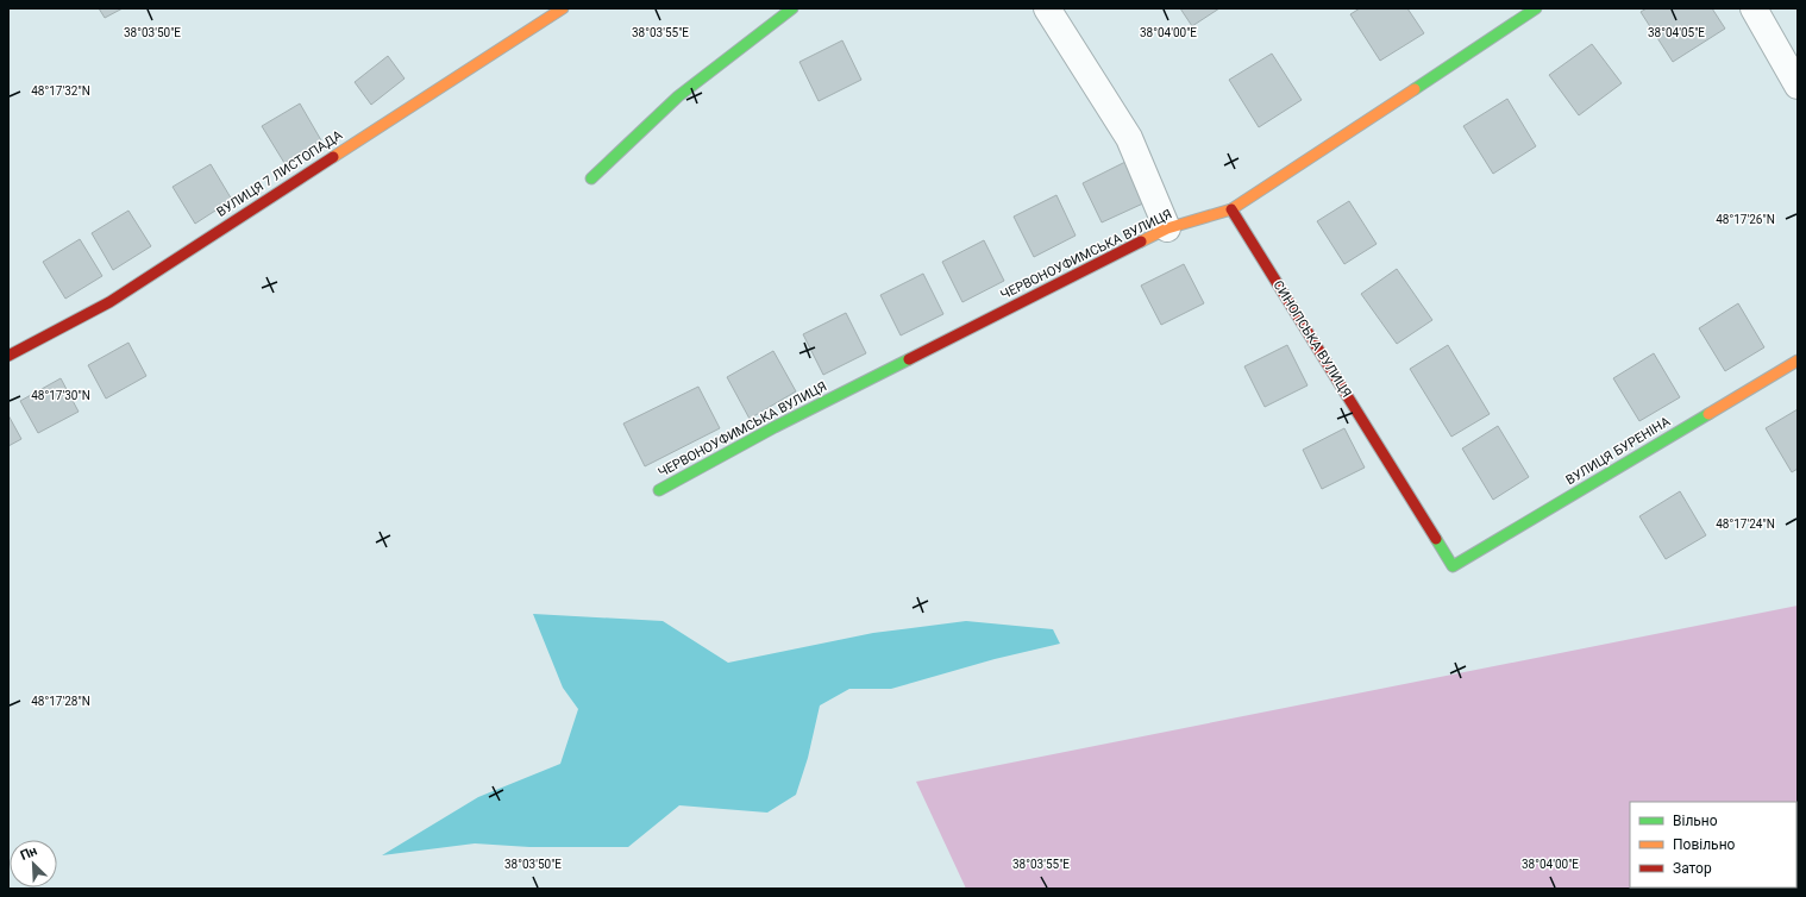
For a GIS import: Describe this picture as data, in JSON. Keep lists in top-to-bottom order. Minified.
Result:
{"streets":{"street":["ВУЛИЦЯ 7 ЛИСТОПАДА","ЧЕРВОНОУФИМСЬКА ВУЛИЦЯ","СИНОПСЬКА ВУЛИЦЯ","ВУЛИЦЯ БУРЕНІНА"]},"crossings":[["ЧЕРВОНОУФИМСЬКА ВУЛИЦЯ","СИНОПСЬКА ВУЛИЦЯ"],["СИНОПСЬКА ВУЛИЦЯ","ВУЛИЦЯ БУРЕНІНА"]],"legend":["Вільно","Повільно","Затор"],"north":"top left","coordinates":["38°03'50\"E","38°03'55\"E","38°04'00\"E","38°04'05\"E","48°17'32\"N","48°17'26\"N","48°17'30\"N","48°17'24\"N","48°17'28\"N"]}
